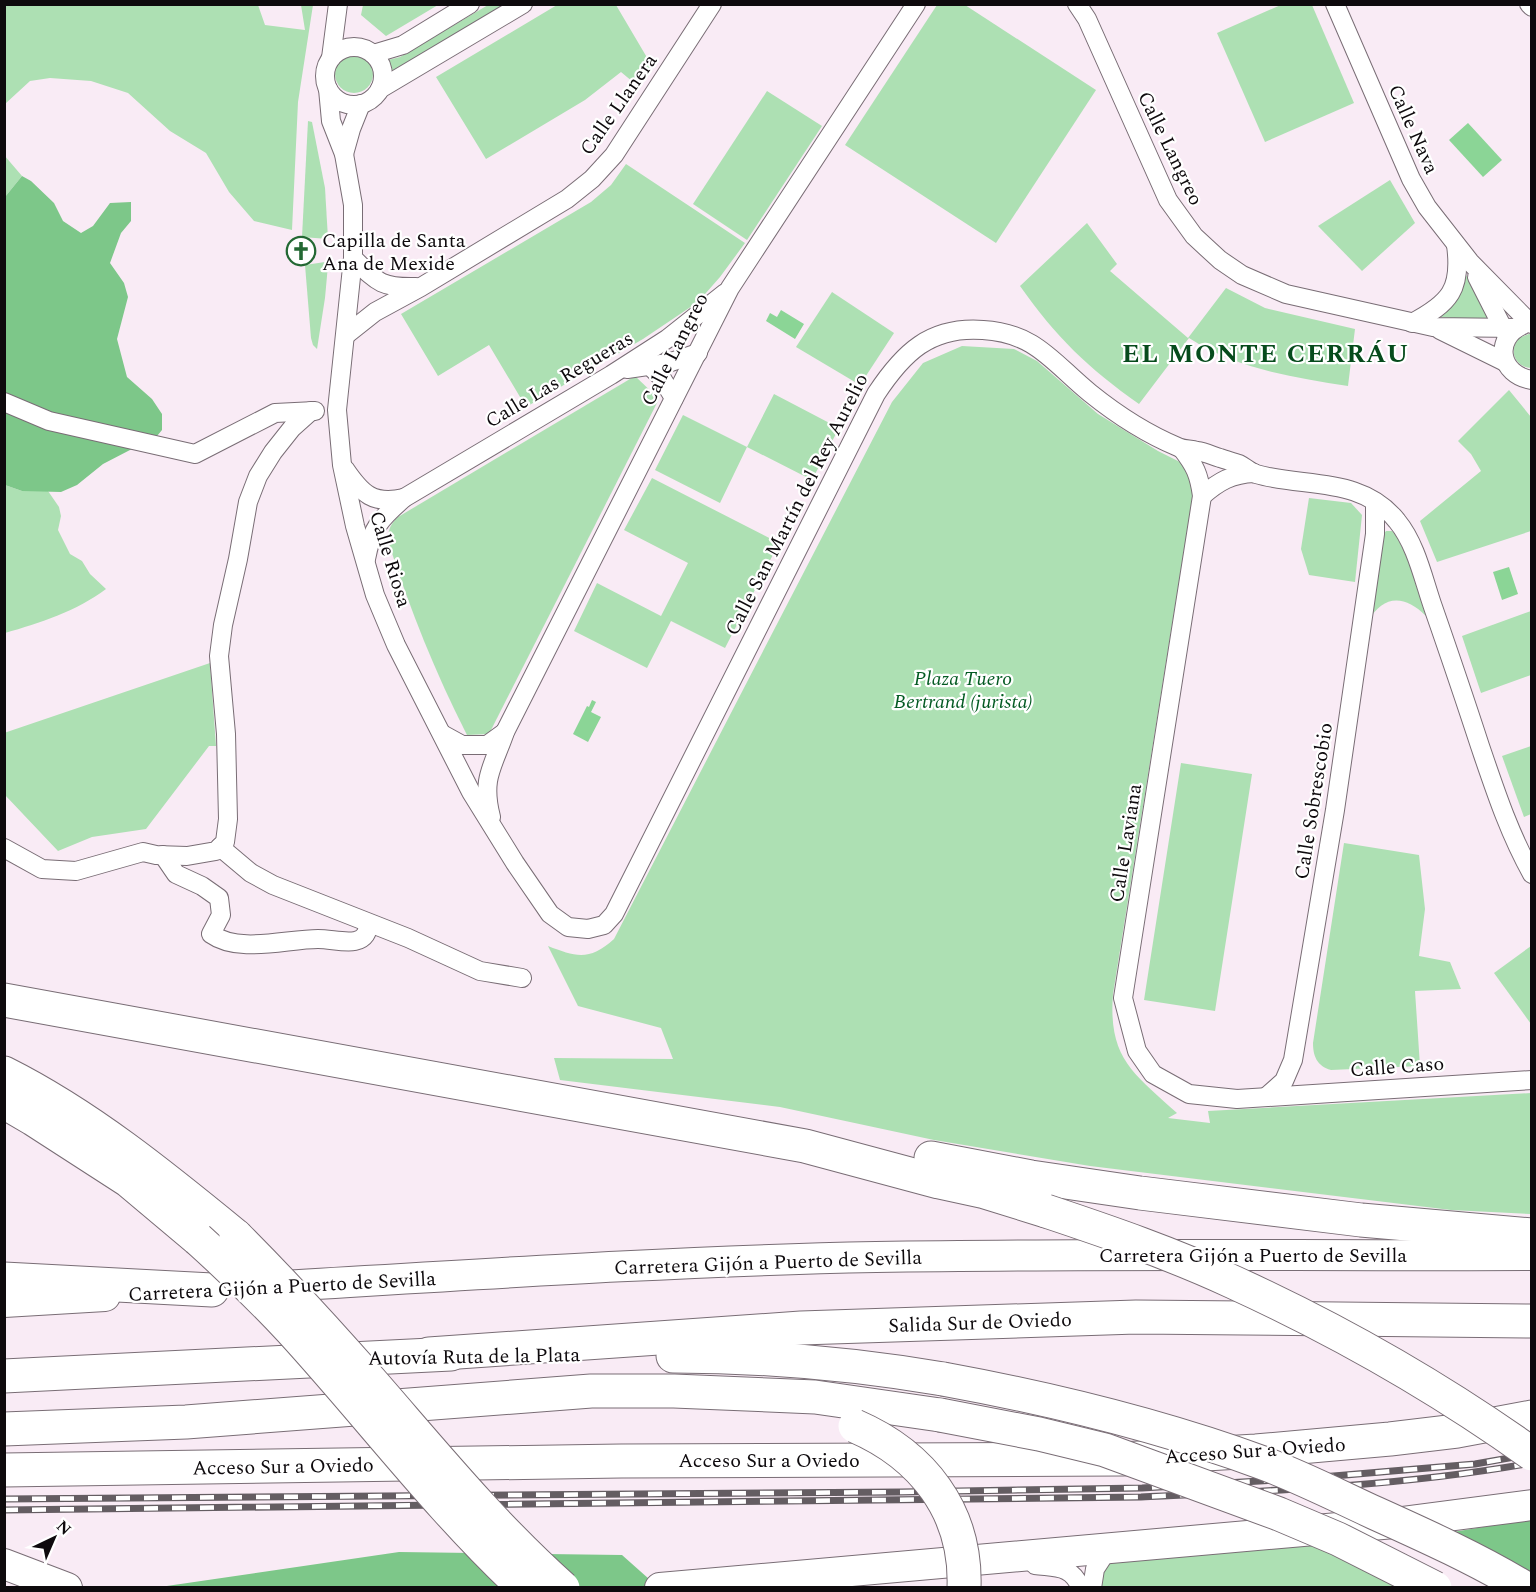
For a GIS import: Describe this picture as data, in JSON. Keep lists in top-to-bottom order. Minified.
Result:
{"streets":{"highway":["Carretera Gijón a Puerto de Sevilla","Salida Sur de Oviedo","Autovía Ruta de la Plata","Acceso Sur a Oviedo"],"street":["Calle Llanera","Calle Nava","Calle Langreo","Calle Las Regueras","Calle San Martín del Rey Aurelio","Calle Riosa","Calle Sobrescobio","Calle Laviana","Calle Caso"]},"crossings":[["Calle Llanera","Calle Riosa"],["Calle Nava","Calle Langreo"],["Calle Langreo","Calle Las Regueras"],["Calle Langreo","Calle Riosa"],["Calle Las Regueras","Calle Riosa"],["Calle San Martín del Rey Aurelio","Calle Riosa"],["Calle San Martín del Rey Aurelio","Calle Sobrescobio"],["Calle San Martín del Rey Aurelio","Calle Laviana"],["Calle Sobrescobio","Calle Laviana"],["Calle Sobrescobio","Calle Caso"],["Calle Laviana","Calle Caso"],["Salida Sur de Oviedo","Autovía Ruta de la Plata"]],"districts":["EL MONTE CERRÁU"],"parks":["Plaza Tuero Bertrand (jurista)"],"places":{"church":["Capilla de Santa Ana de Mexide"]},"north":"top right"}
